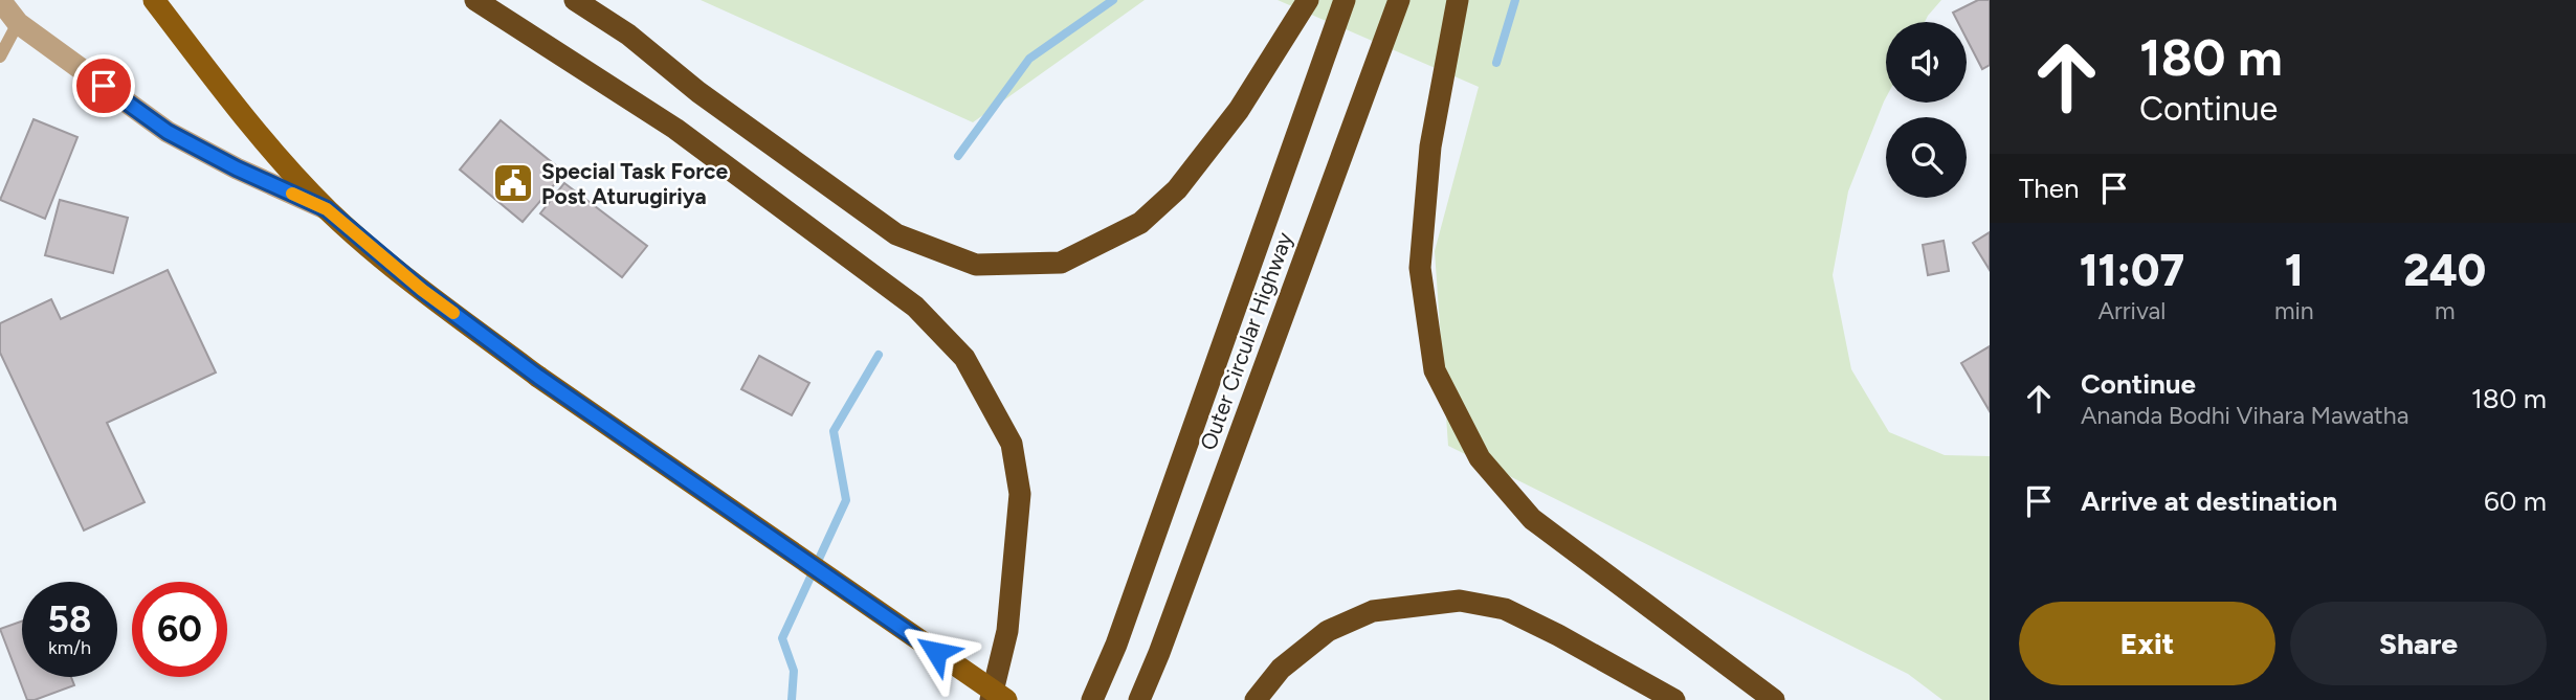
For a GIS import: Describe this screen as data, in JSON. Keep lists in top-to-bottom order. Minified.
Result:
{"streets":{"highway":["Outer Circular Highway"]},"places":{"public building":["Special Task Force Post Aturugiriya"]},"page":{"turn":["180 m","Continue"],"then":"Then","eta":["11:07","Arrival","1","min","240","m"],"list":[{"name":"Continue","note":"Ananda Bodhi Vihara Mawatha","value":"180 m"},{"name":"Arrive at destination","value":"60 m"}],"speed":"58 km/h","limit":"60","buttons":["Exit","Share"]}}
